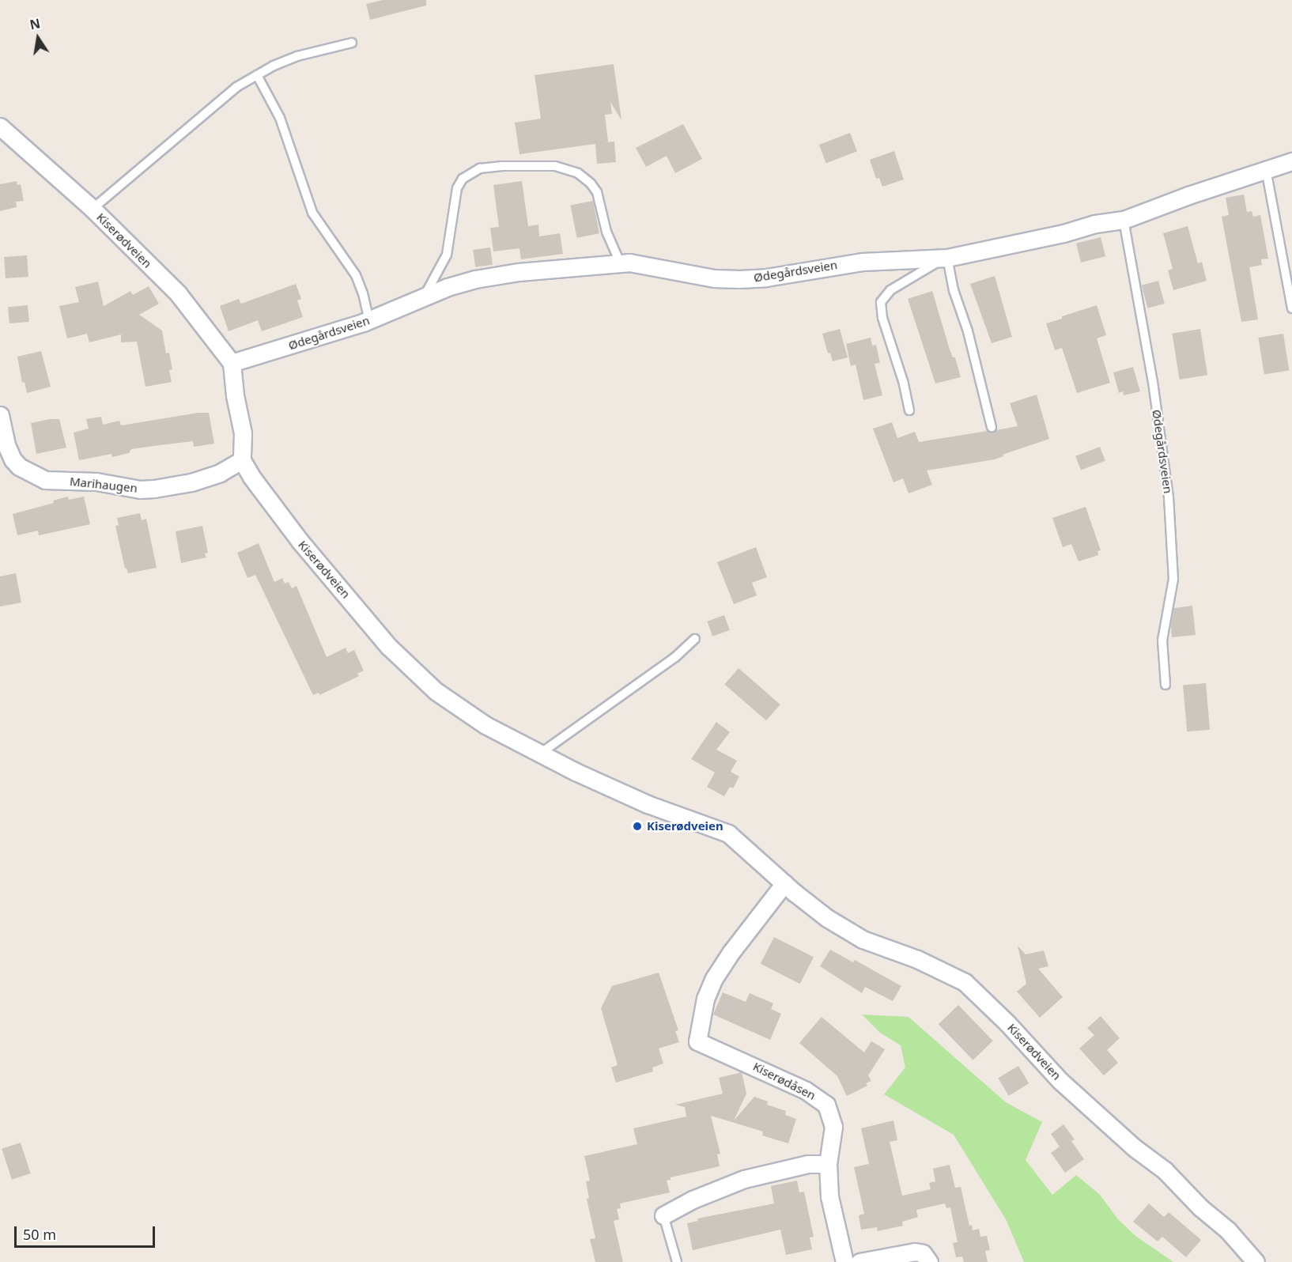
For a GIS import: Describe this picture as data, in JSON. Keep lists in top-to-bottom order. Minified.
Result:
{"streets":{"street":["Kiserødveien","Ødegårdsveien","Marihaugen","Kiserødåsen"]},"crossings":[["Kiserødveien","Ødegårdsveien"],["Kiserødveien","Marihaugen"],["Kiserødveien","Kiserødåsen"]],"places":["Kiserødveien"],"scale_bar":"50 m","north":"top"}
